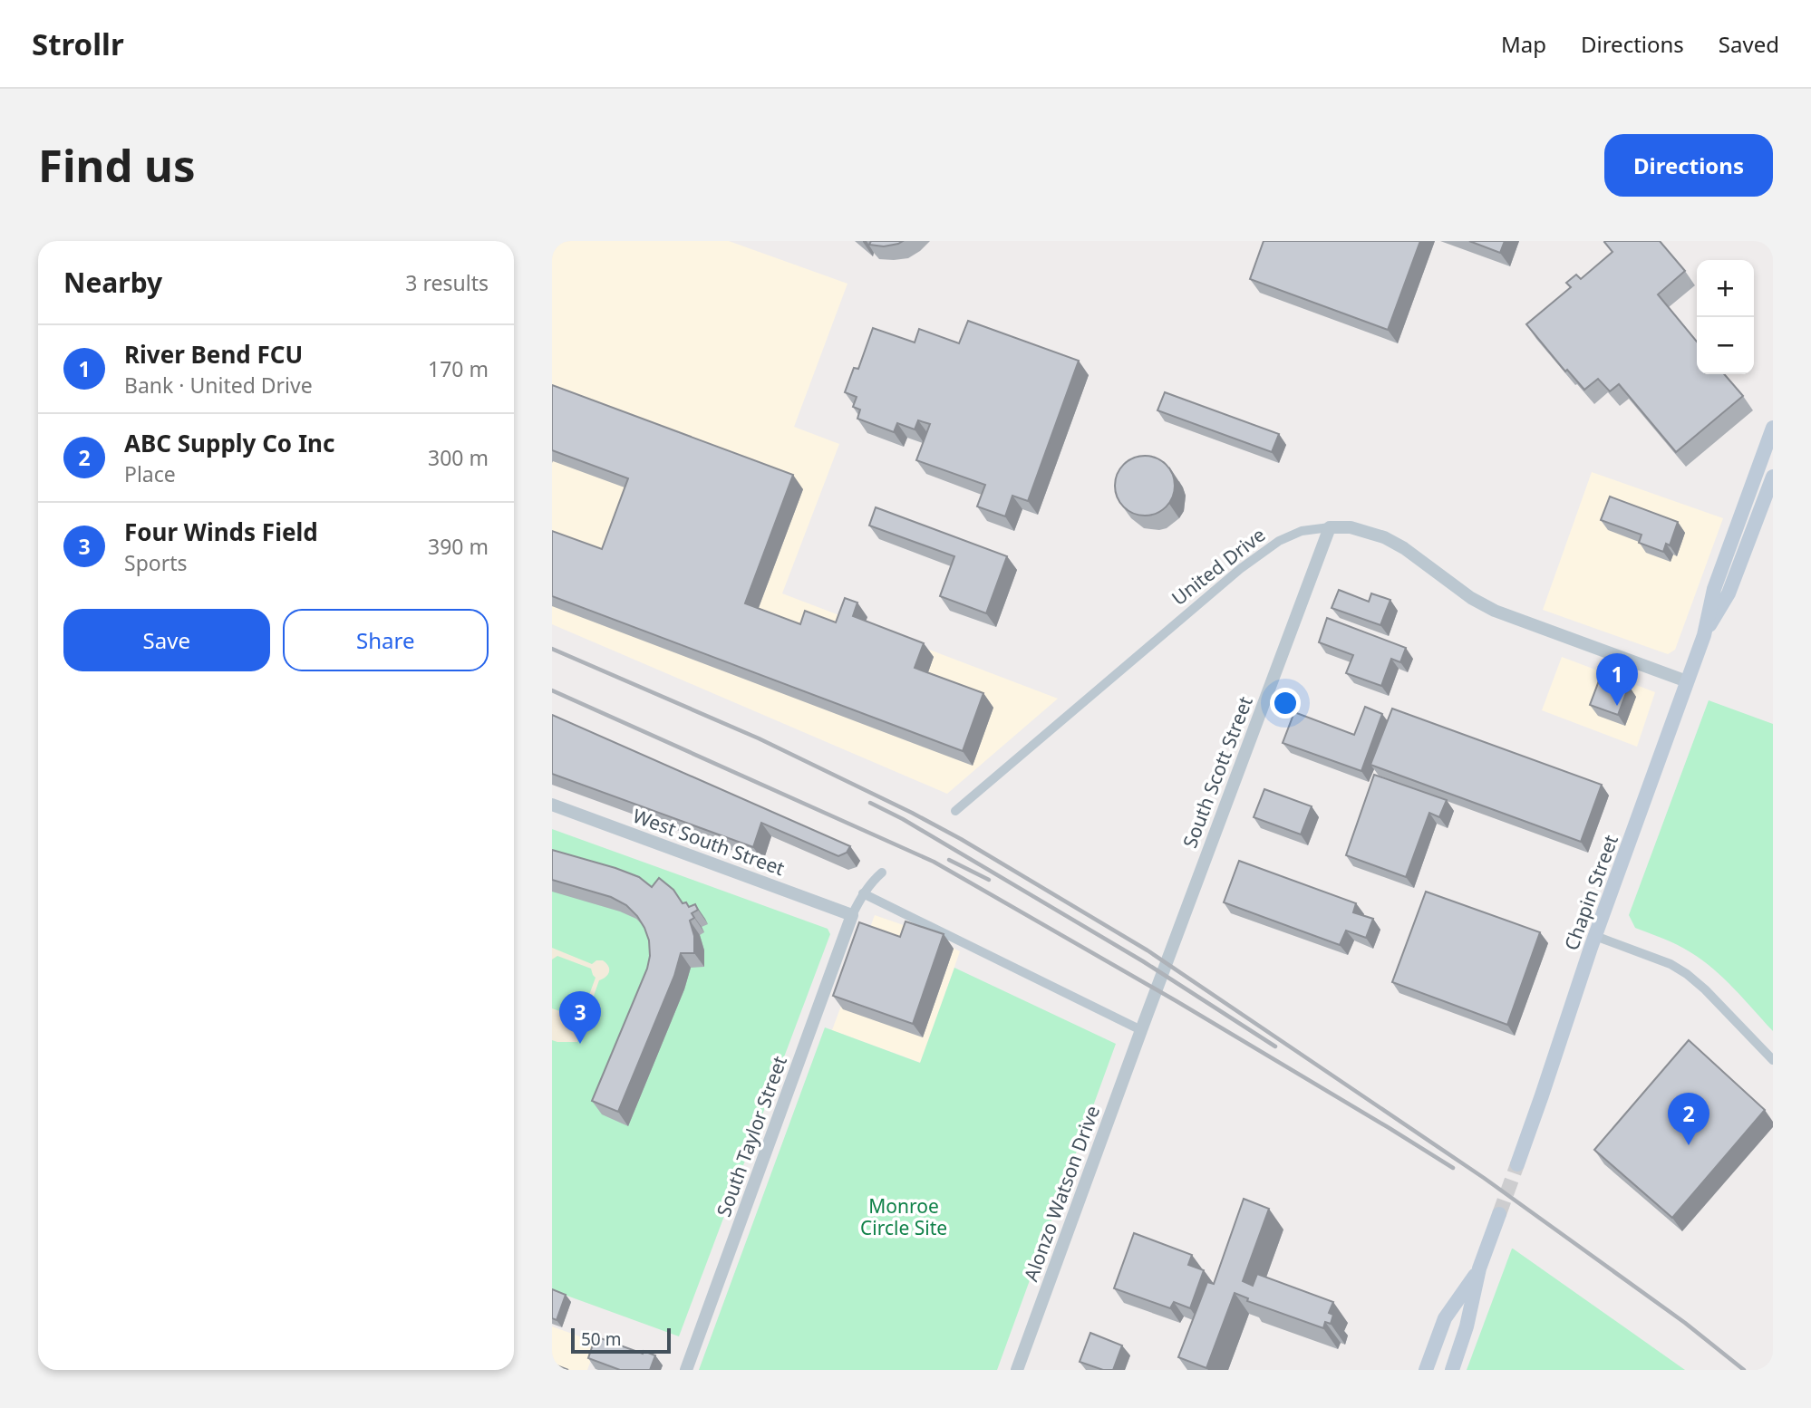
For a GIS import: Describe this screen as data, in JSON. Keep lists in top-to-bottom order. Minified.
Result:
{"streets":{"main road":["Chapin Street"],"street":["United Drive","South Scott Street","West South Street","South Taylor Street","Alonzo Watson Drive"]},"crossings":[["United Drive","South Scott Street"],["United Drive","Chapin Street"],["South Scott Street","Alonzo Watson Drive"],["West South Street","South Taylor Street"]],"parks":["Monroe Circle Site"],"scale_bar":"50 m","page":{"header":"Strollr","nav":["Map","Directions","Saved"],"buttons":["Directions",["Save","Share"]],"title":"Find us","heading":["Nearby","3 results"],"map_buttons":["+","−"],"list":[{"mark":"1","name":"River Bend FCU","note":"Bank · United Drive","value":"170 m"},{"mark":"2","name":"ABC Supply Co Inc","note":"Place","value":"300 m"},{"mark":"3","name":"Four Winds Field","note":"Sports","value":"390 m"}],"pins":["1","3","2"],"scale":"50 m"}}
